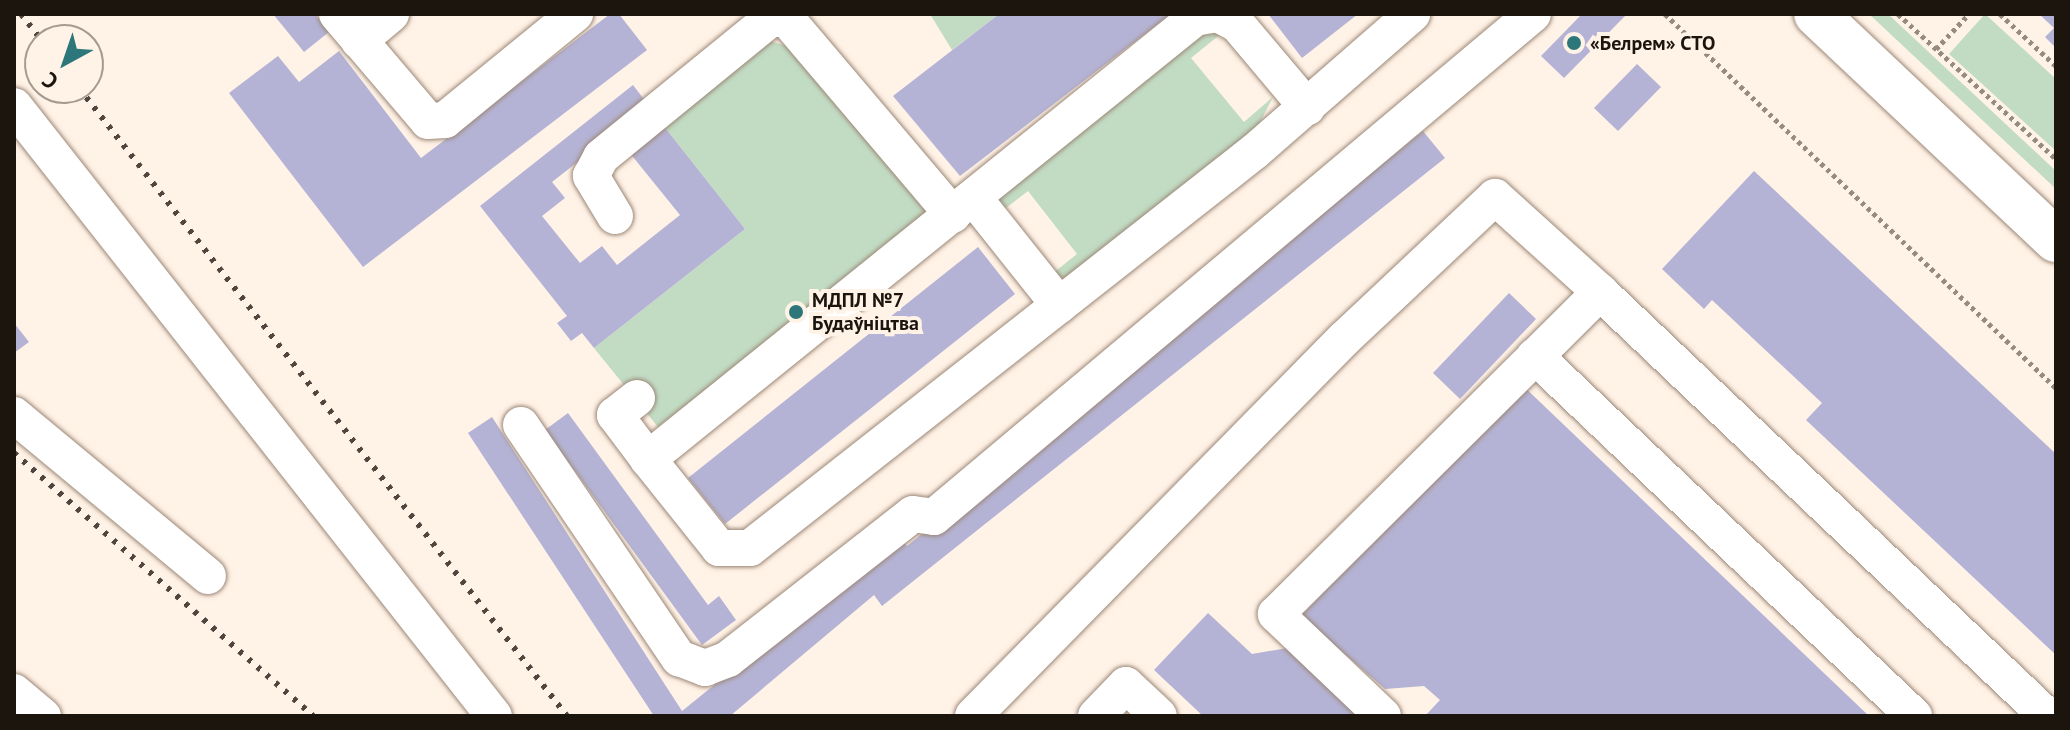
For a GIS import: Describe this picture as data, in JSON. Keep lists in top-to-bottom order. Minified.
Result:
{"places":["«Белрем» СТО","МДПЛ №7 Будаўніцтва"],"north":"bottom left"}
